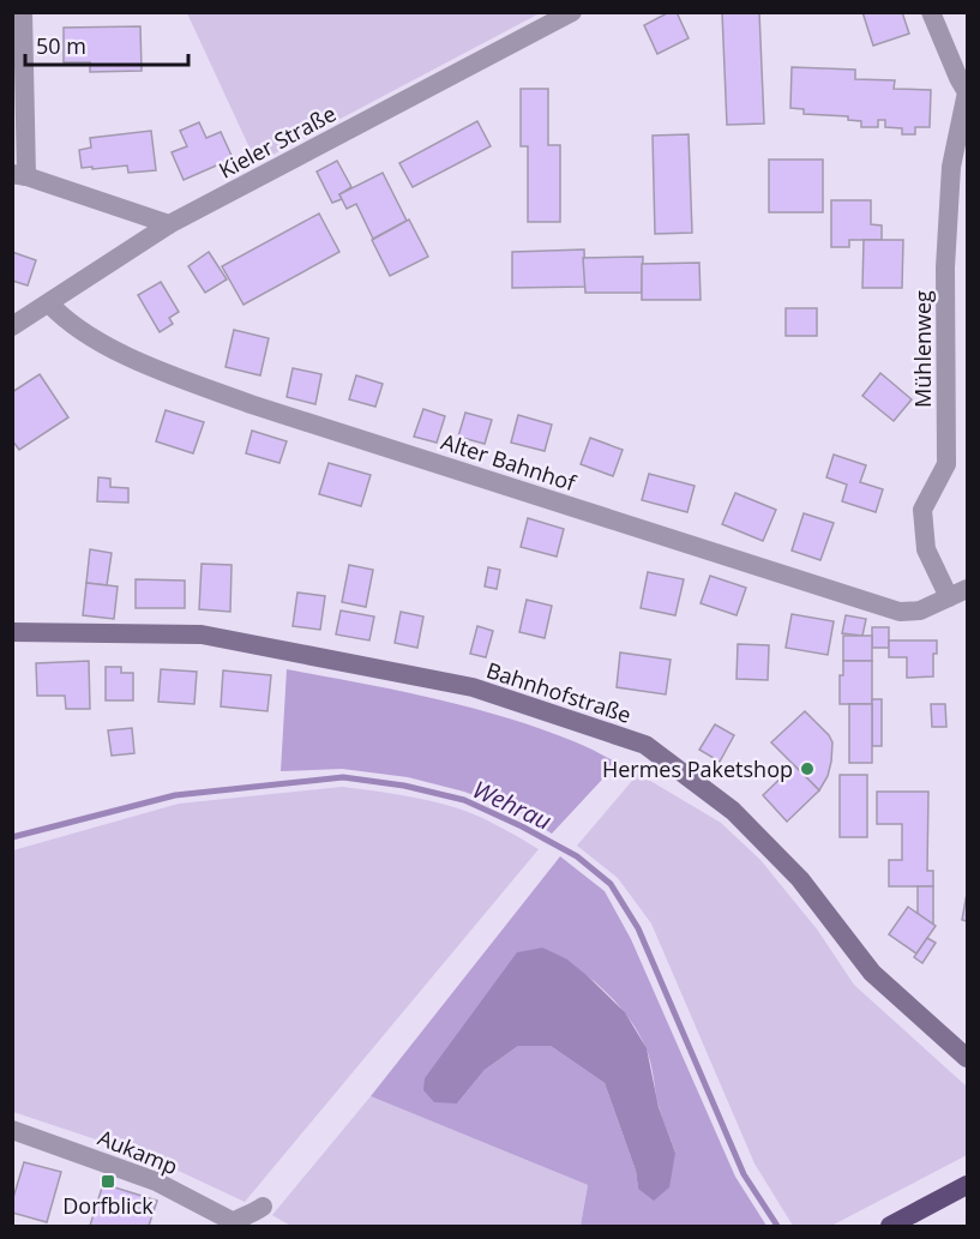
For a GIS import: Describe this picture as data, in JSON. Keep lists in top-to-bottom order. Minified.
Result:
{"streets":{"main road":["Bahnhofstraße"],"street":["Kieler Straße","Mühlenweg","Alter Bahnhof","Aukamp"]},"crossings":[["Kieler Straße","Alter Bahnhof"],["Mühlenweg","Alter Bahnhof"]],"water":["Wehrau"],"places":{"other":["Hermes Paketshop"],"transit":["Dorfblick"]},"scale_bar":"50 m"}
